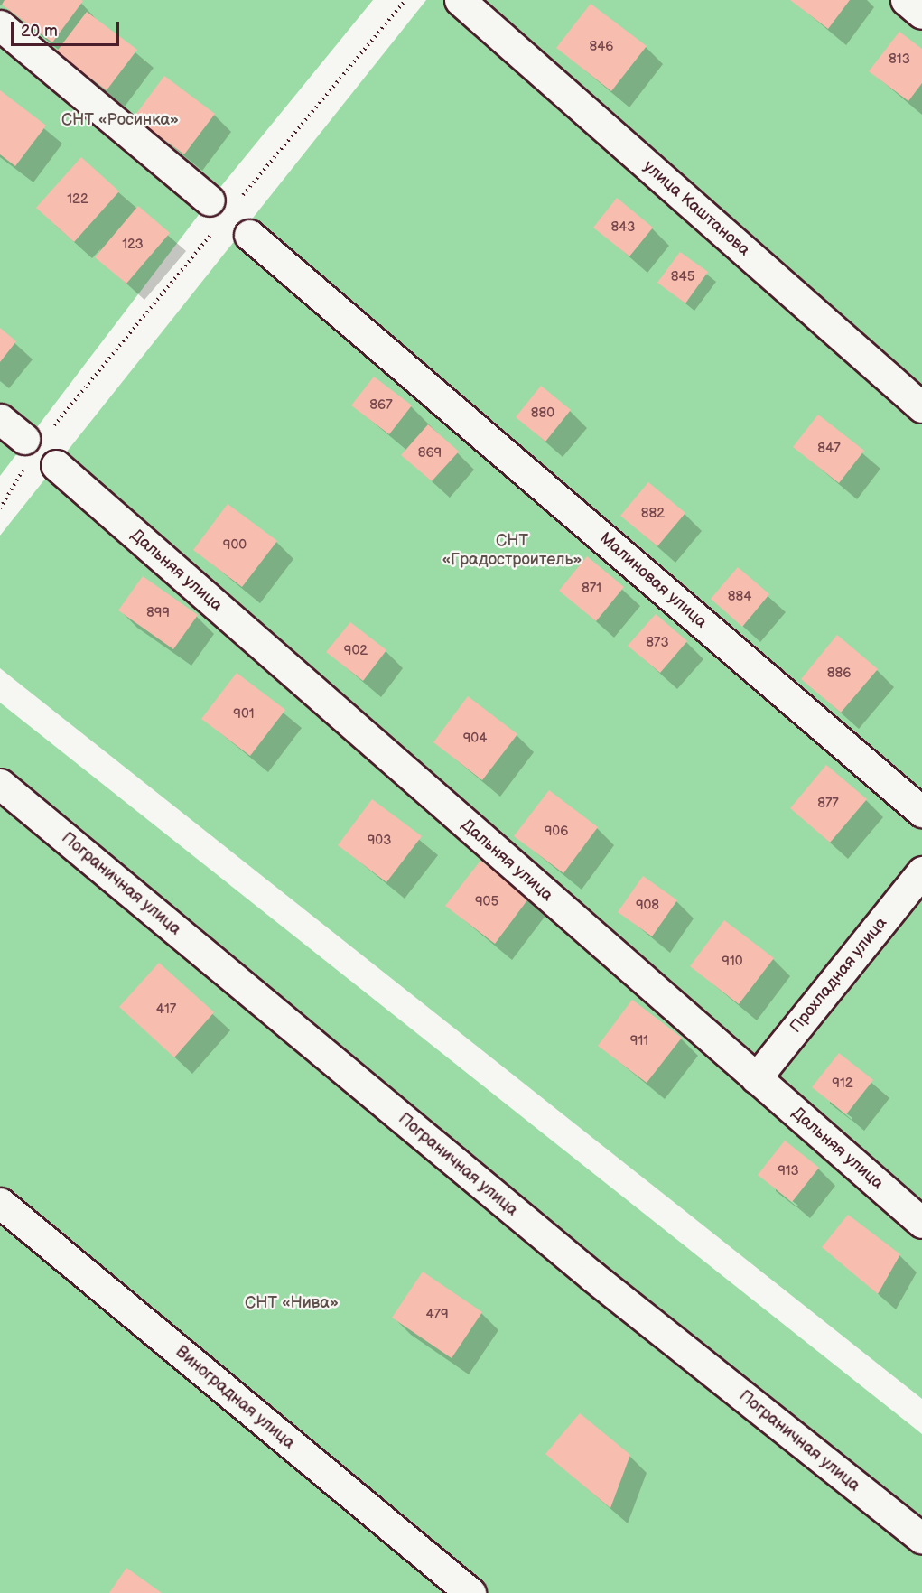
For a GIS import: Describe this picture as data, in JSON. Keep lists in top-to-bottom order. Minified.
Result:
{"streets":{"street":["улица Каштанова","Дальняя улица","Малиновая улица","Пограничная улица","Прохладная улица","Виноградная улица"]},"crossings":[["Дальняя улица","Прохладная улица"]],"parks":["СНТ «Росинка»","СНТ «Градостроитель»","СНТ «Нива»"],"house_numbers":["846","813","122","843","123","845","867","880","847","869","882","900","871","884","899","873","902","886","901","904","877","906","903","905","908","910","417","911","912","913","479"],"scale_bar":"20 m"}
